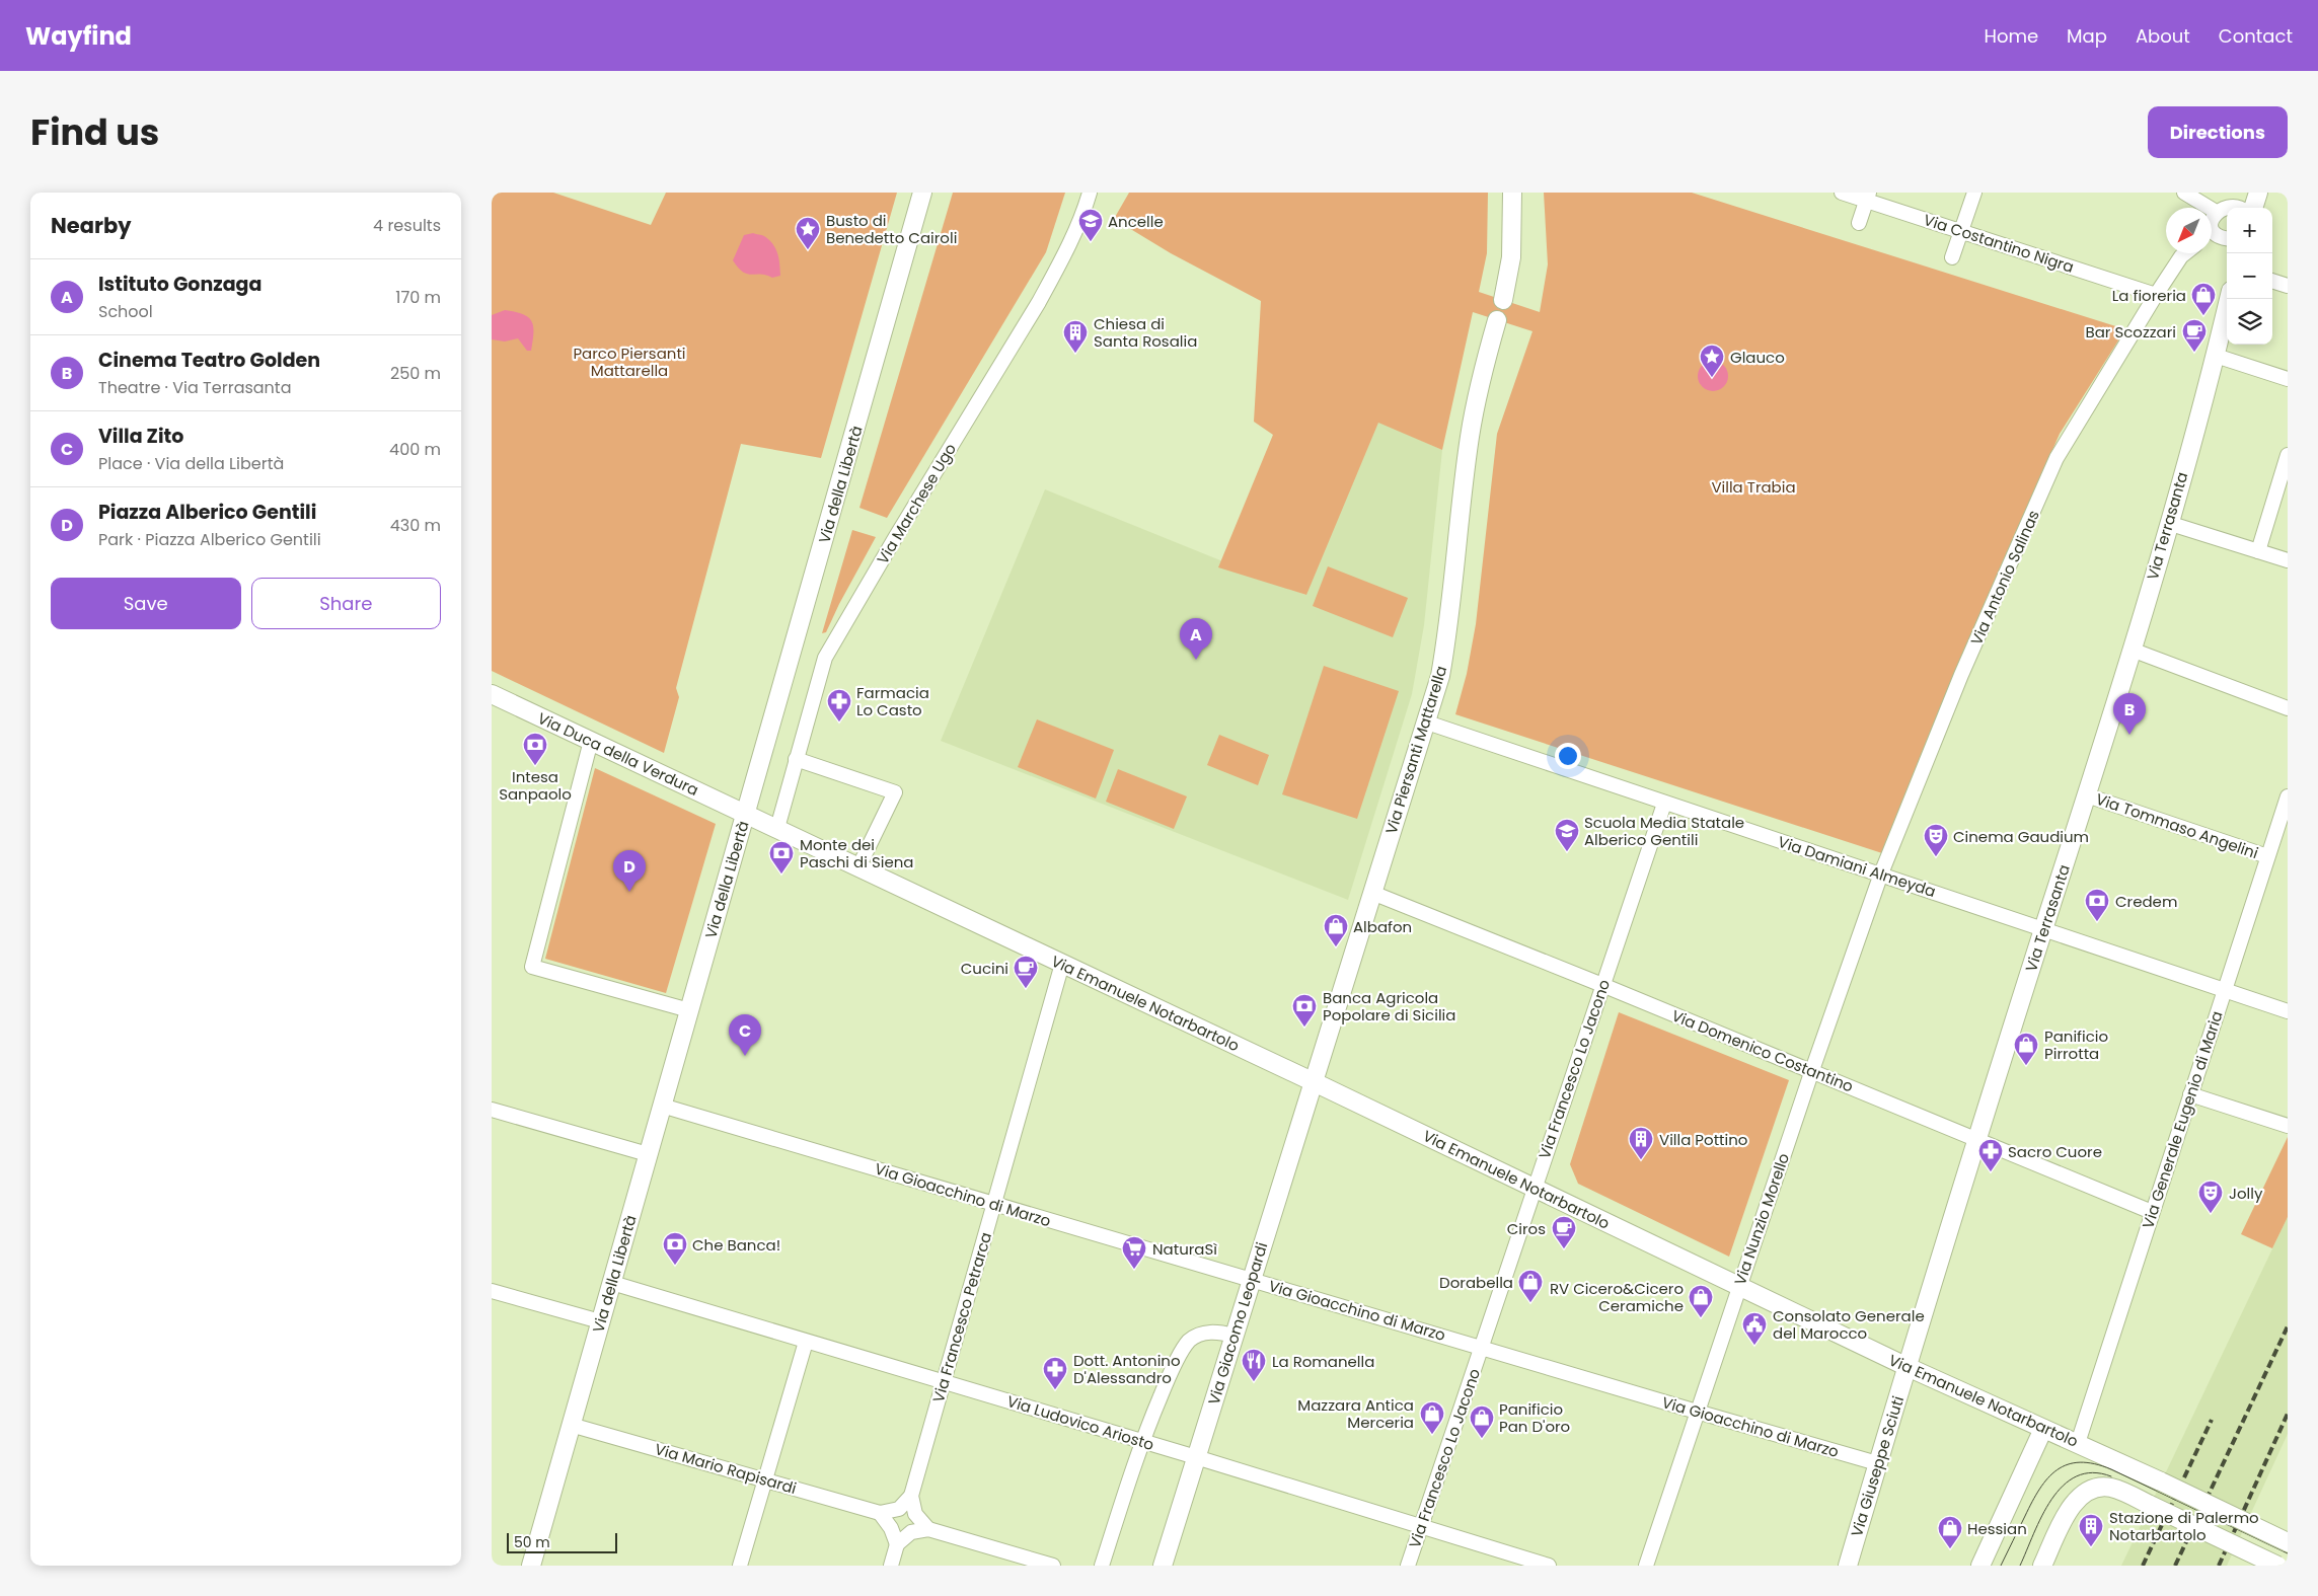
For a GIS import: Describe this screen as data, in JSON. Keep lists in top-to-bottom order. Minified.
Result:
{"streets":{"street":["Via Costantino Nigra","Via della Libertà","Via Marchese Ugo","Via Terrasanta","Via Antonio Salinas","Via Piersanti Mattarella","Via Duca della Verdura","Via Tommaso Angelini","Via Damiani Almeyda","Via Emanuele Notarbartolo","Via Domenico Costantino","Via Francesco Lo Jacono","Via Generale Eugenio di Maria","Via Gioacchino di Marzo","Via Nunzio Morello","Via Francesco Petrarca","Via Giacomo Leopardi","Via Ludovico Ariosto","Via Giuseppe Sciuti","Via Mario Rapisardi"]},"crossings":[["Via Costantino Nigra","Via Antonio Salinas"],["Via della Libertà","Via Duca della Verdura"],["Via della Libertà","Via Emanuele Notarbartolo"],["Via della Libertà","Via Gioacchino di Marzo"],["Via della Libertà","Via Ludovico Ariosto"],["Via della Libertà","Via Mario Rapisardi"],["Via Marchese Ugo","Via Emanuele Notarbartolo"],["Via Terrasanta","Via Tommaso Angelini"],["Via Terrasanta","Via Damiani Almeyda"],["Via Terrasanta","Via Emanuele Notarbartolo"],["Via Terrasanta","Via Domenico Costantino"],["Via Terrasanta","Via Giuseppe Sciuti"],["Via Antonio Salinas","Via Damiani Almeyda"],["Via Antonio Salinas","Via Nunzio Morello"],["Via Piersanti Mattarella","Via Damiani Almeyda"],["Via Piersanti Mattarella","Via Emanuele Notarbartolo"],["Via Piersanti Mattarella","Via Domenico Costantino"],["Via Piersanti Mattarella","Via Giacomo Leopardi"],["Via Duca della Verdura","Via Emanuele Notarbartolo"],["Via Tommaso Angelini","Via Generale Eugenio di Maria"],["Via Damiani Almeyda","Via Francesco Lo Jacono"],["Via Damiani Almeyda","Via Generale Eugenio di Maria"],["Via Damiani Almeyda","Via Nunzio Morello"],["Via Emanuele Notarbartolo","Via Francesco Lo Jacono"],["Via Emanuele Notarbartolo","Via Generale Eugenio di Maria"],["Via Emanuele Notarbartolo","Via Nunzio Morello"],["Via Emanuele Notarbartolo","Via Francesco Petrarca"],["Via Emanuele Notarbartolo","Via Giacomo Leopardi"],["Via Emanuele Notarbartolo","Via Giuseppe Sciuti"],["Via Domenico Costantino","Via Francesco Lo Jacono"],["Via Domenico Costantino","Via Generale Eugenio di Maria"],["Via Domenico Costantino","Via Nunzio Morello"],["Via Francesco Lo Jacono","Via Gioacchino di Marzo"],["Via Francesco Lo Jacono","Via Ludovico Ariosto"],["Via Gioacchino di Marzo","Via Nunzio Morello"],["Via Gioacchino di Marzo","Via Francesco Petrarca"],["Via Gioacchino di Marzo","Via Giacomo Leopardi"],["Via Gioacchino di Marzo","Via Giuseppe Sciuti"],["Via Francesco Petrarca","Via Ludovico Ariosto"],["Via Giacomo Leopardi","Via Ludovico Ariosto"]],"parks":["Parco Piersanti Mattarella","Villa Trabia"],"places":{"school or university":["Ancelle","Scuola Media Statale Alberico Gentili"],"place":["Busto di Benedetto Cairoli","Glauco"],"shop":["La fioreria","Albafon","Panificio Pirrotta","Dorabella","RV Cicero&Cicero Ceramiche","Mazzara Antica Merceria","Panificio Pan D'oro","Hessian"],"cafe":["Bar Scozzari","Cucini","Ciros"],"building":["Chiesa di Santa Rosalia","Villa Pottino","Stazione di Palermo Notarbartolo"],"pharmacy":["Farmacia Lo Casto","Sacro Cuore","Dott. Antonino D'Alessandro"],"bank":["Intesa Sanpaolo","Monte dei Paschi di Siena","Credem","Banca Agricola Popolare di Sicilia","Che Banca!"],"theatre":["Cinema Gaudium","Jolly"],"supermarket":["NaturaSì"],"public building":["Consolato Generale del Marocco"],"restaurant":["La Romanella"]},"scale_bar":"50 m","north":"bottom left","page":{"header":"Wayfind","nav":["Home","Map","About","Contact"],"title":"Find us","buttons":["Directions",["Save","Share"]],"heading":["Nearby","4 results"],"map_buttons":["+","−"],"list":[{"mark":"A","name":"Istituto Gonzaga","note":"School","value":"170 m"},{"mark":"B","name":"Cinema Teatro Golden","note":"Theatre · Via Terrasanta","value":"250 m"},{"mark":"C","name":"Villa Zito","note":"Place · Via della Libertà","value":"400 m"},{"mark":"D","name":"Piazza Alberico Gentili","note":"Park · Piazza Alberico Gentili","value":"430 m"}],"pins":["A","B","D","C"],"scale":"50 m"}}
